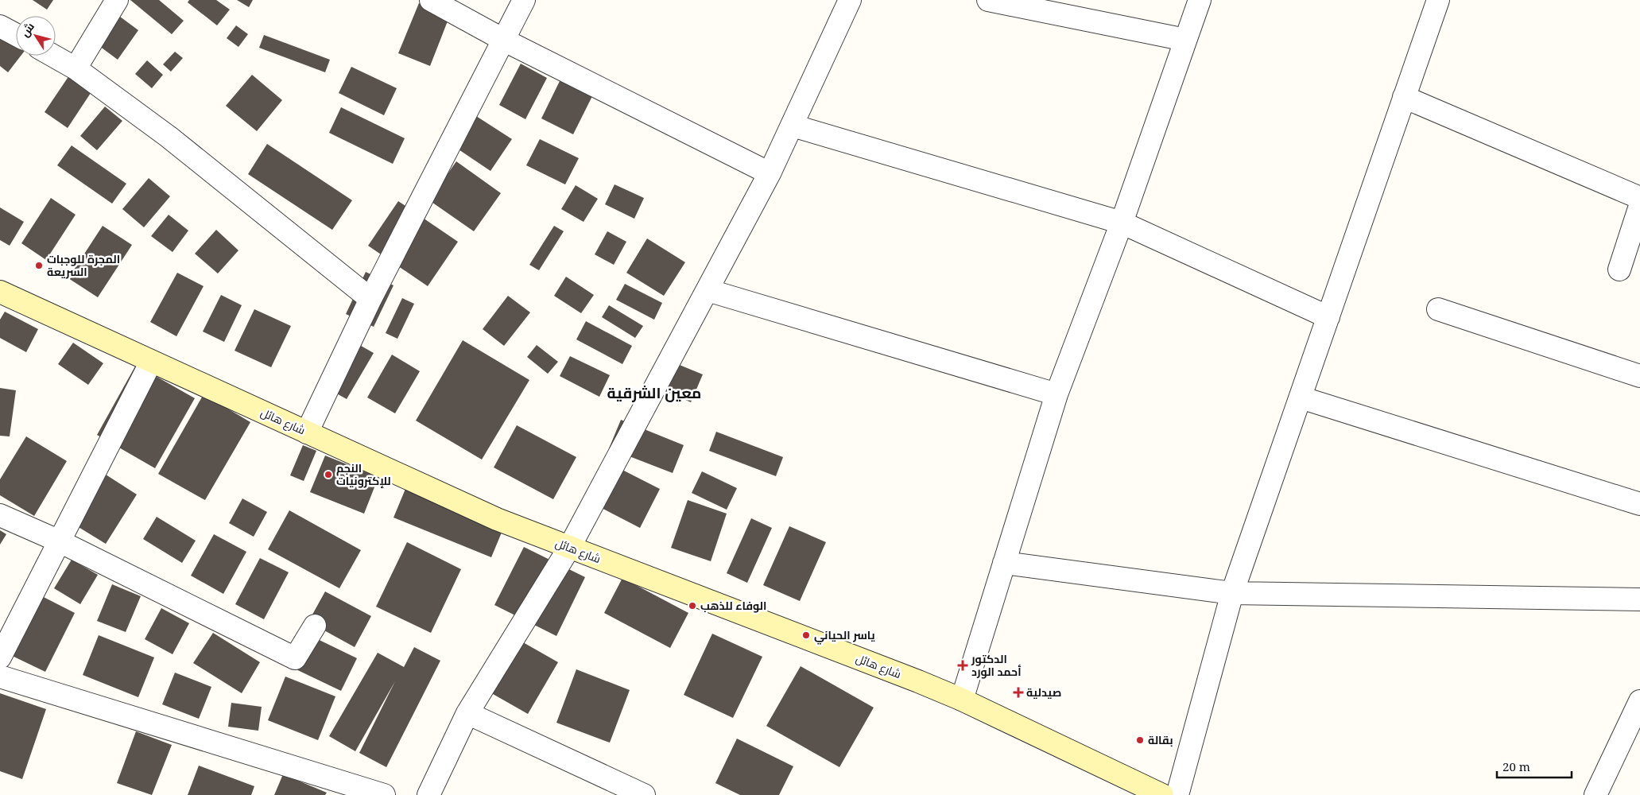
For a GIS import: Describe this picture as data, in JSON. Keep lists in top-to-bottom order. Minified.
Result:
{"streets":{"street":["شارع هائل"]},"districts":["معين الشرقية"],"places":{"other":["المجرة للوجبات السريعة","النجم للإكترونيات","الوفاء للذهب","ياسر الحياني","بقالة"],"health":["الدكتور أحمد الورد","صيدلية"]},"scale_bar":"20 m","north":"top left"}
